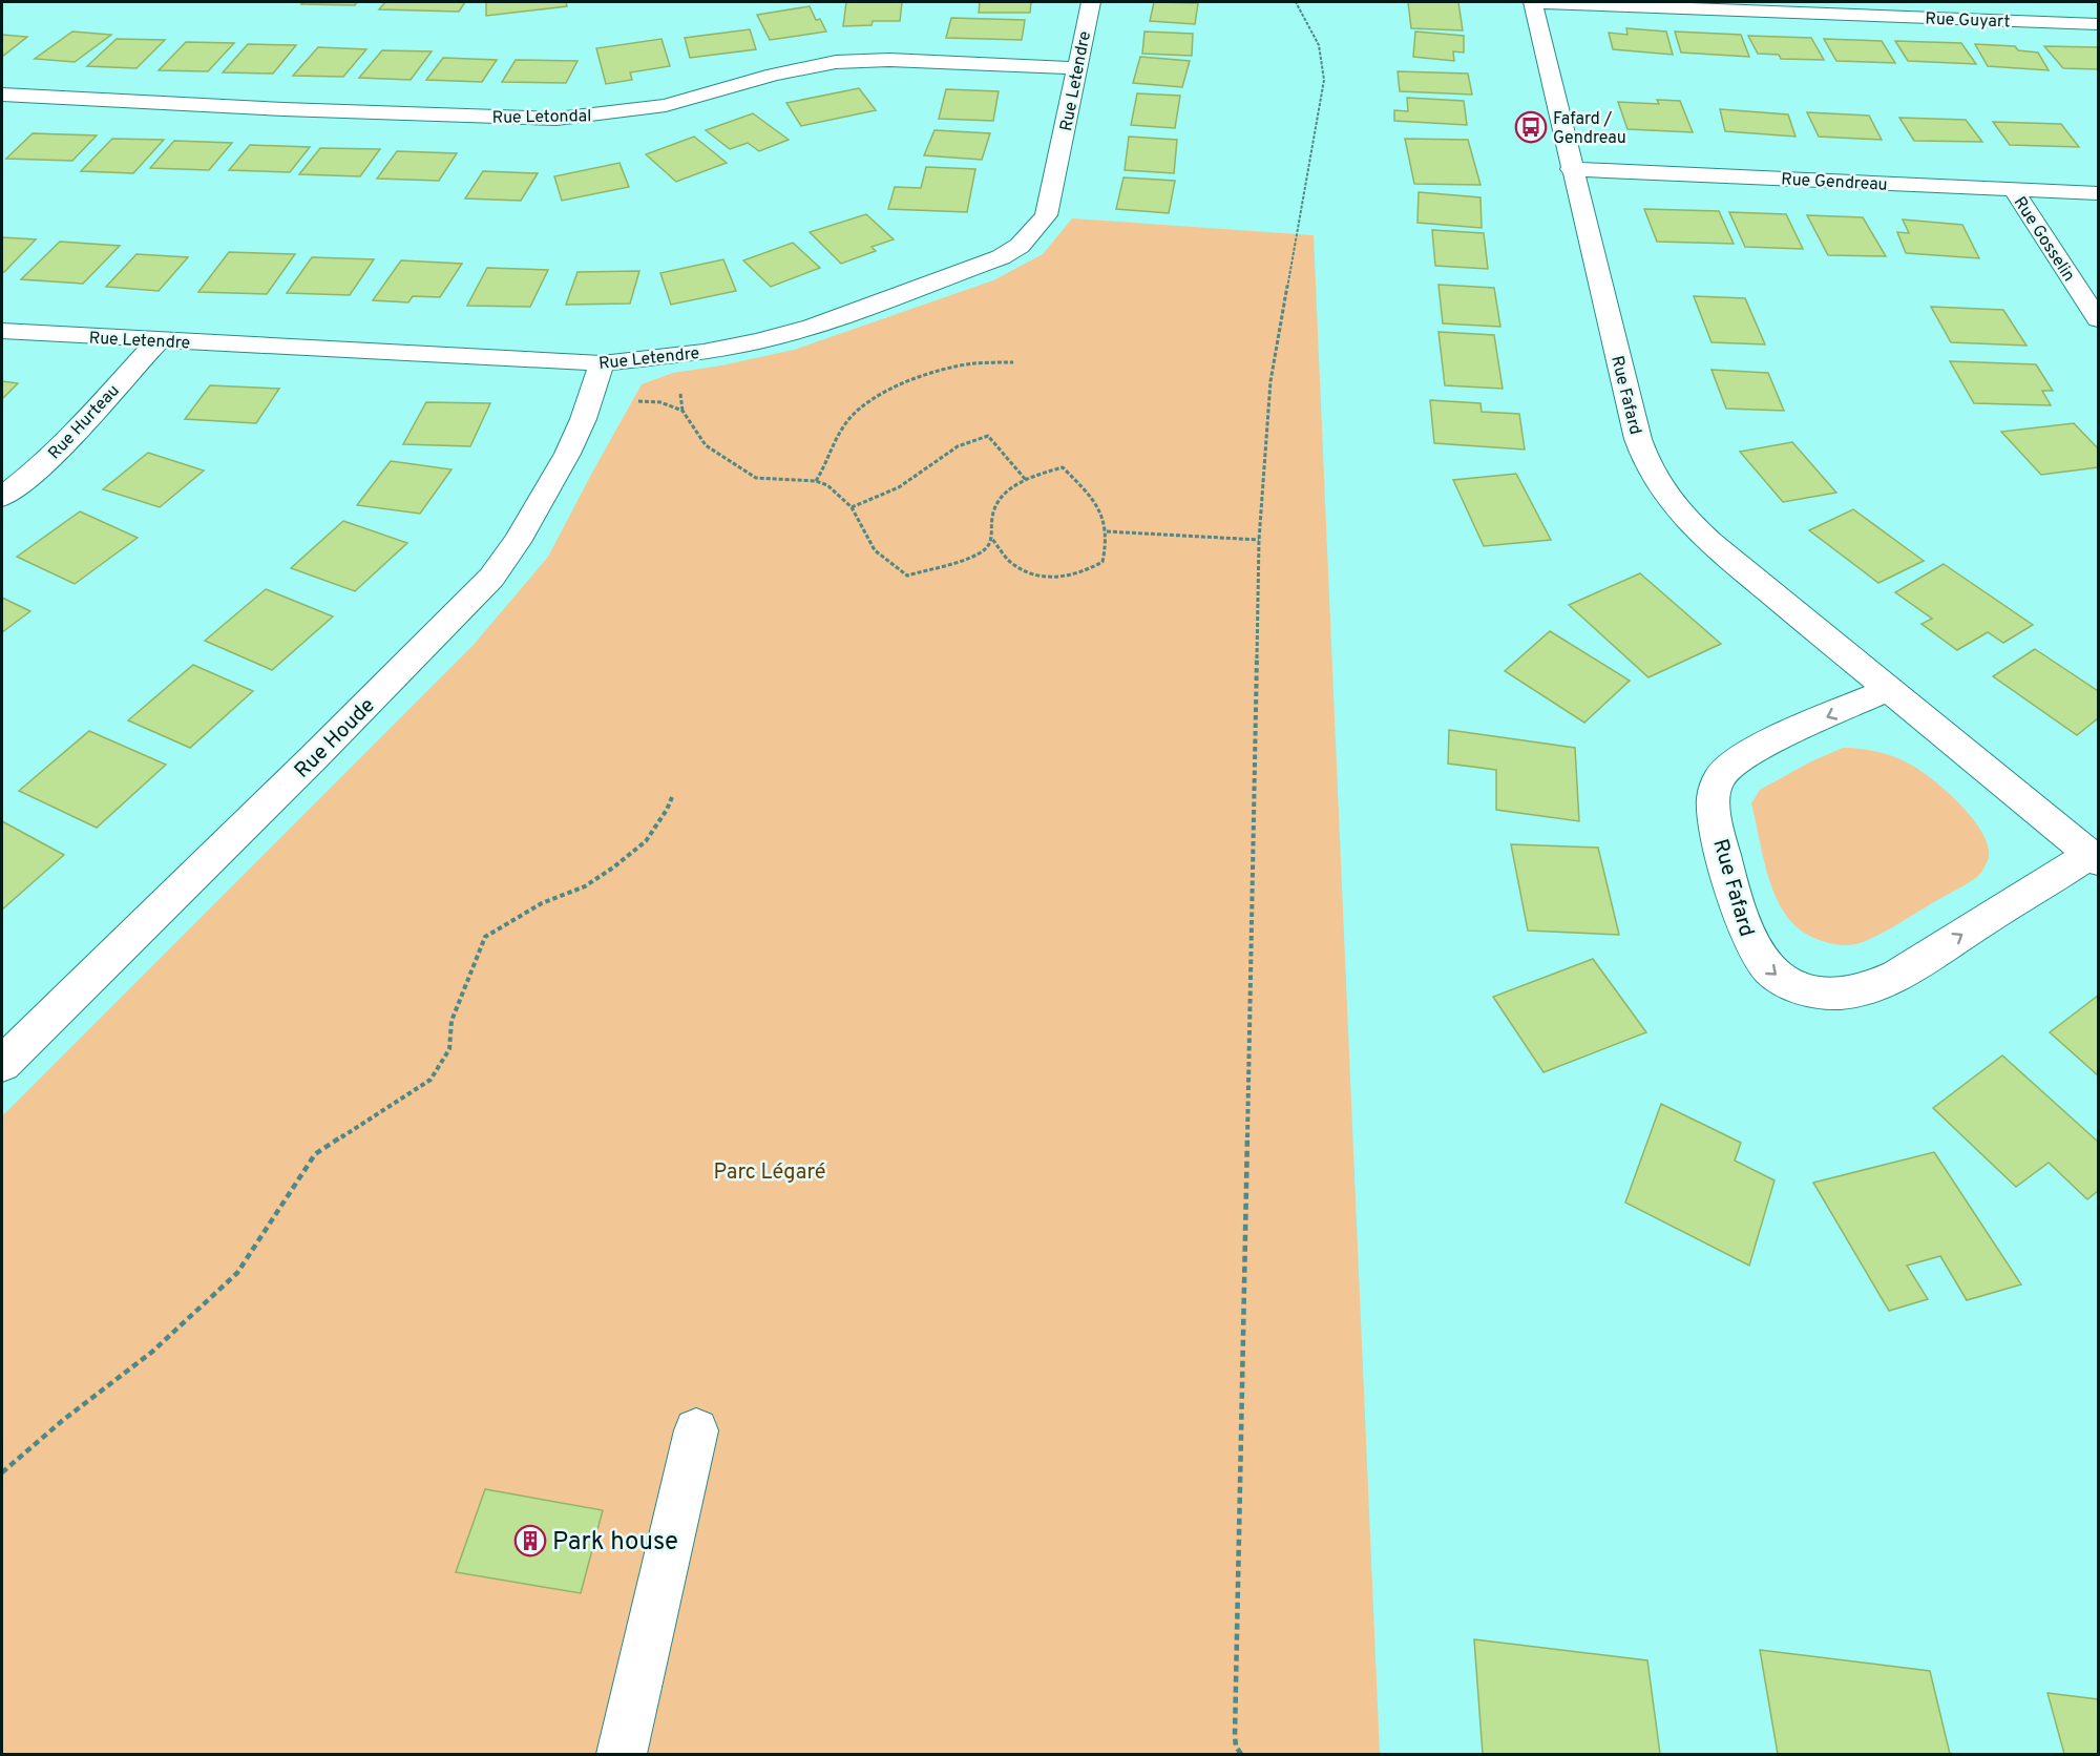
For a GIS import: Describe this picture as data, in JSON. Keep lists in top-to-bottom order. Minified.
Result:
{"streets":{"street":["Rue Guyart","Rue Letendre","Rue Letondal","Rue Gendreau","Rue Gosselin","Rue Fafard","Rue Hurteau","Rue Houde"]},"crossings":[["Rue Guyart","Rue Fafard"],["Rue Letendre","Rue Letondal"],["Rue Letendre","Rue Hurteau"],["Rue Letendre","Rue Houde"],["Rue Gendreau","Rue Gosselin"],["Rue Gendreau","Rue Fafard"]],"parks":["Parc Légaré"],"places":{"bus stop":["Fafard / Gendreau"],"building":["Park house"]}}
